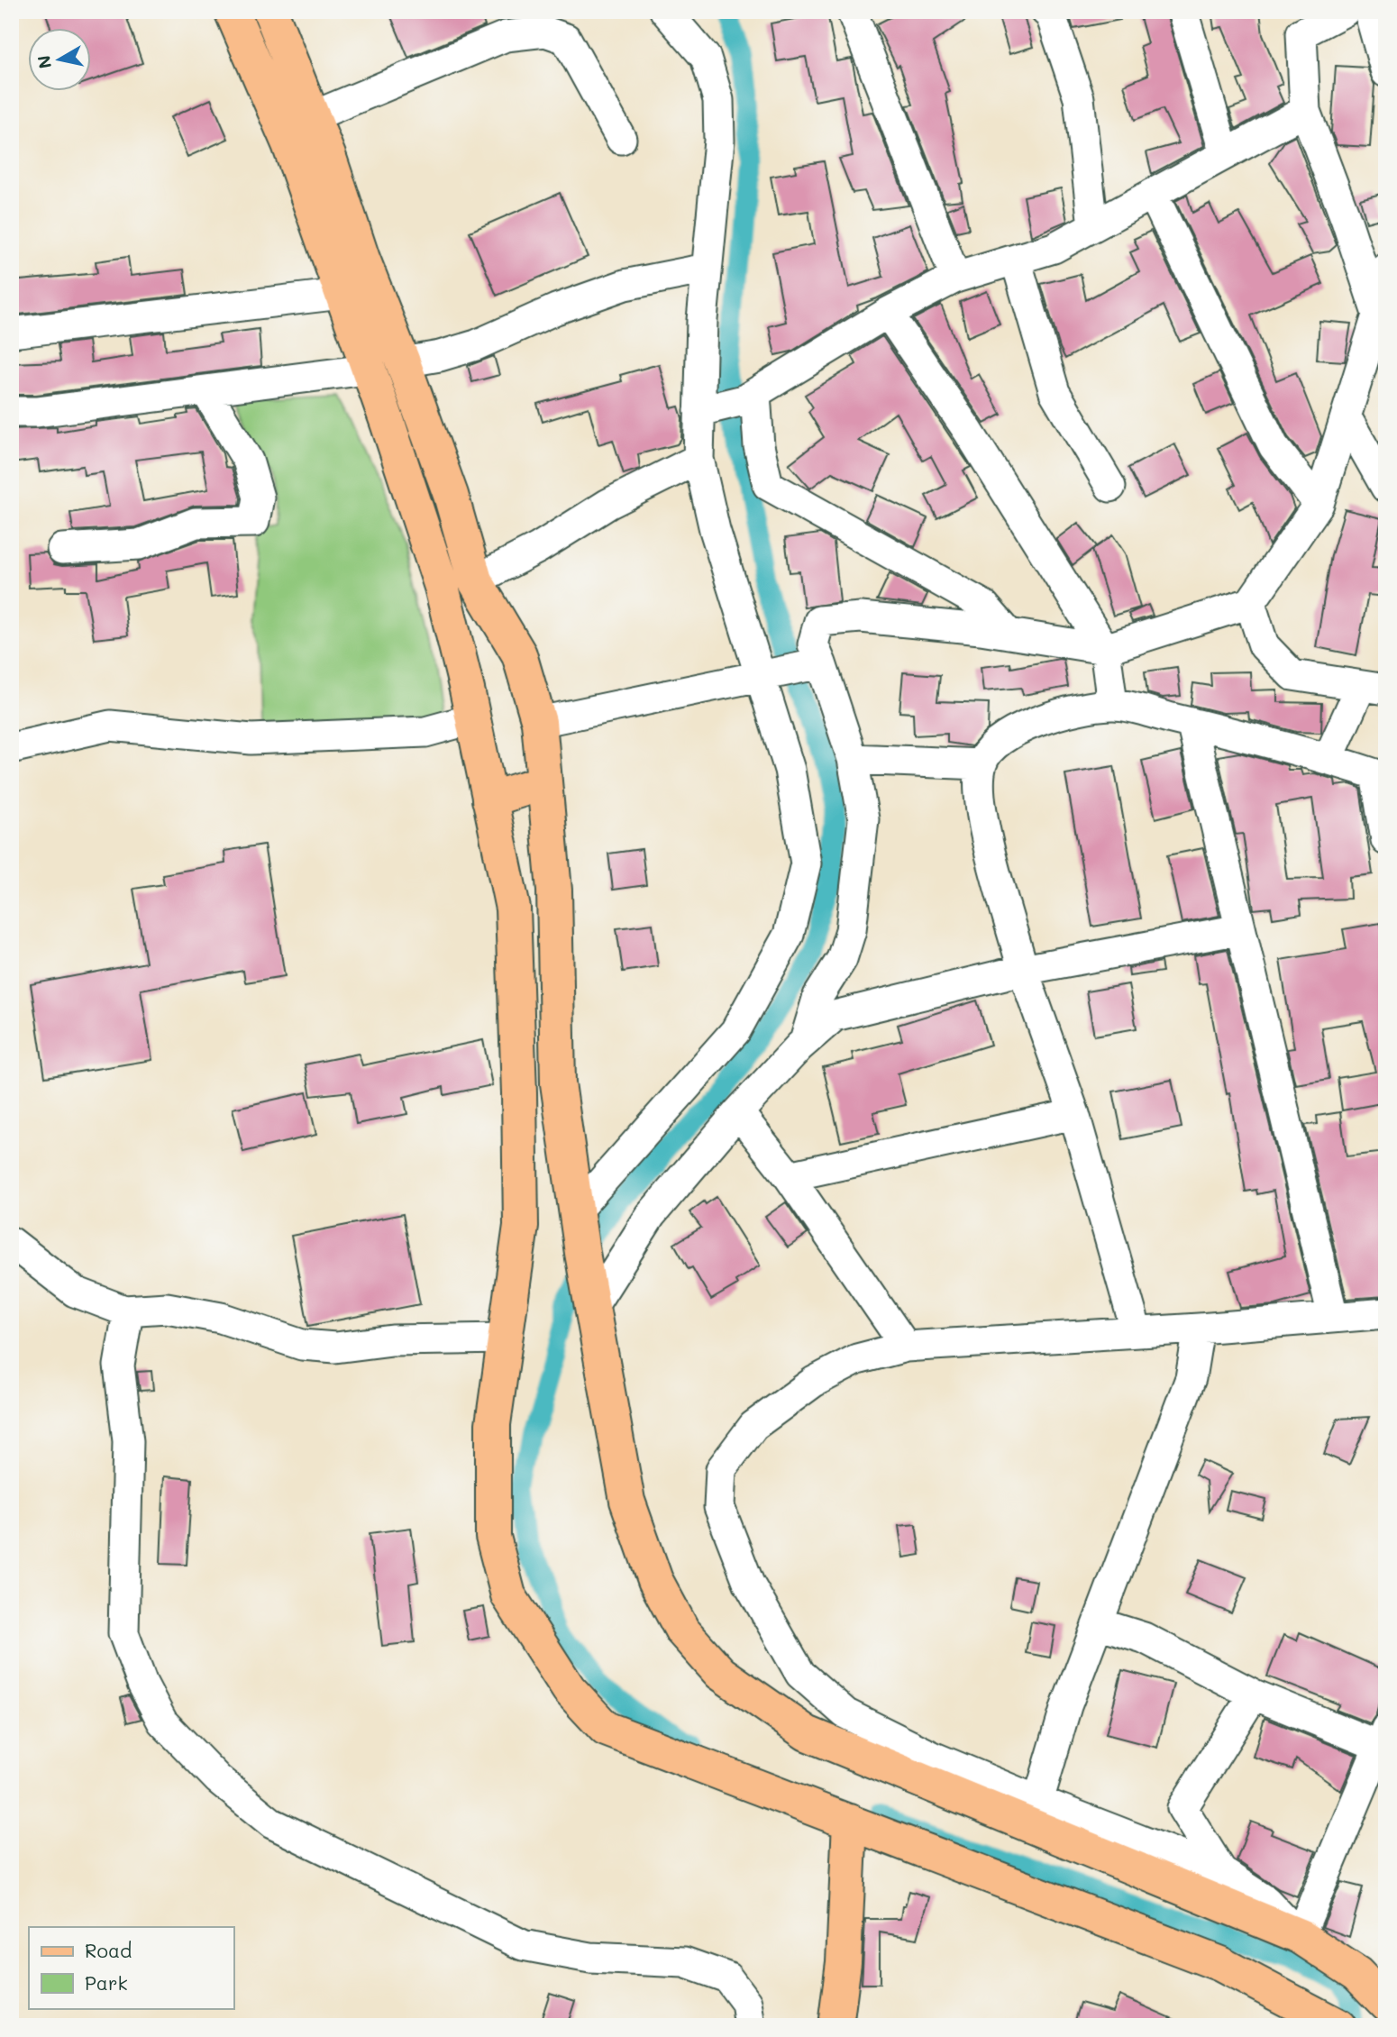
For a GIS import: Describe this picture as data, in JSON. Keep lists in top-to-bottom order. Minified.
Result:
{"legend":["Road","Park"],"north":"left"}
